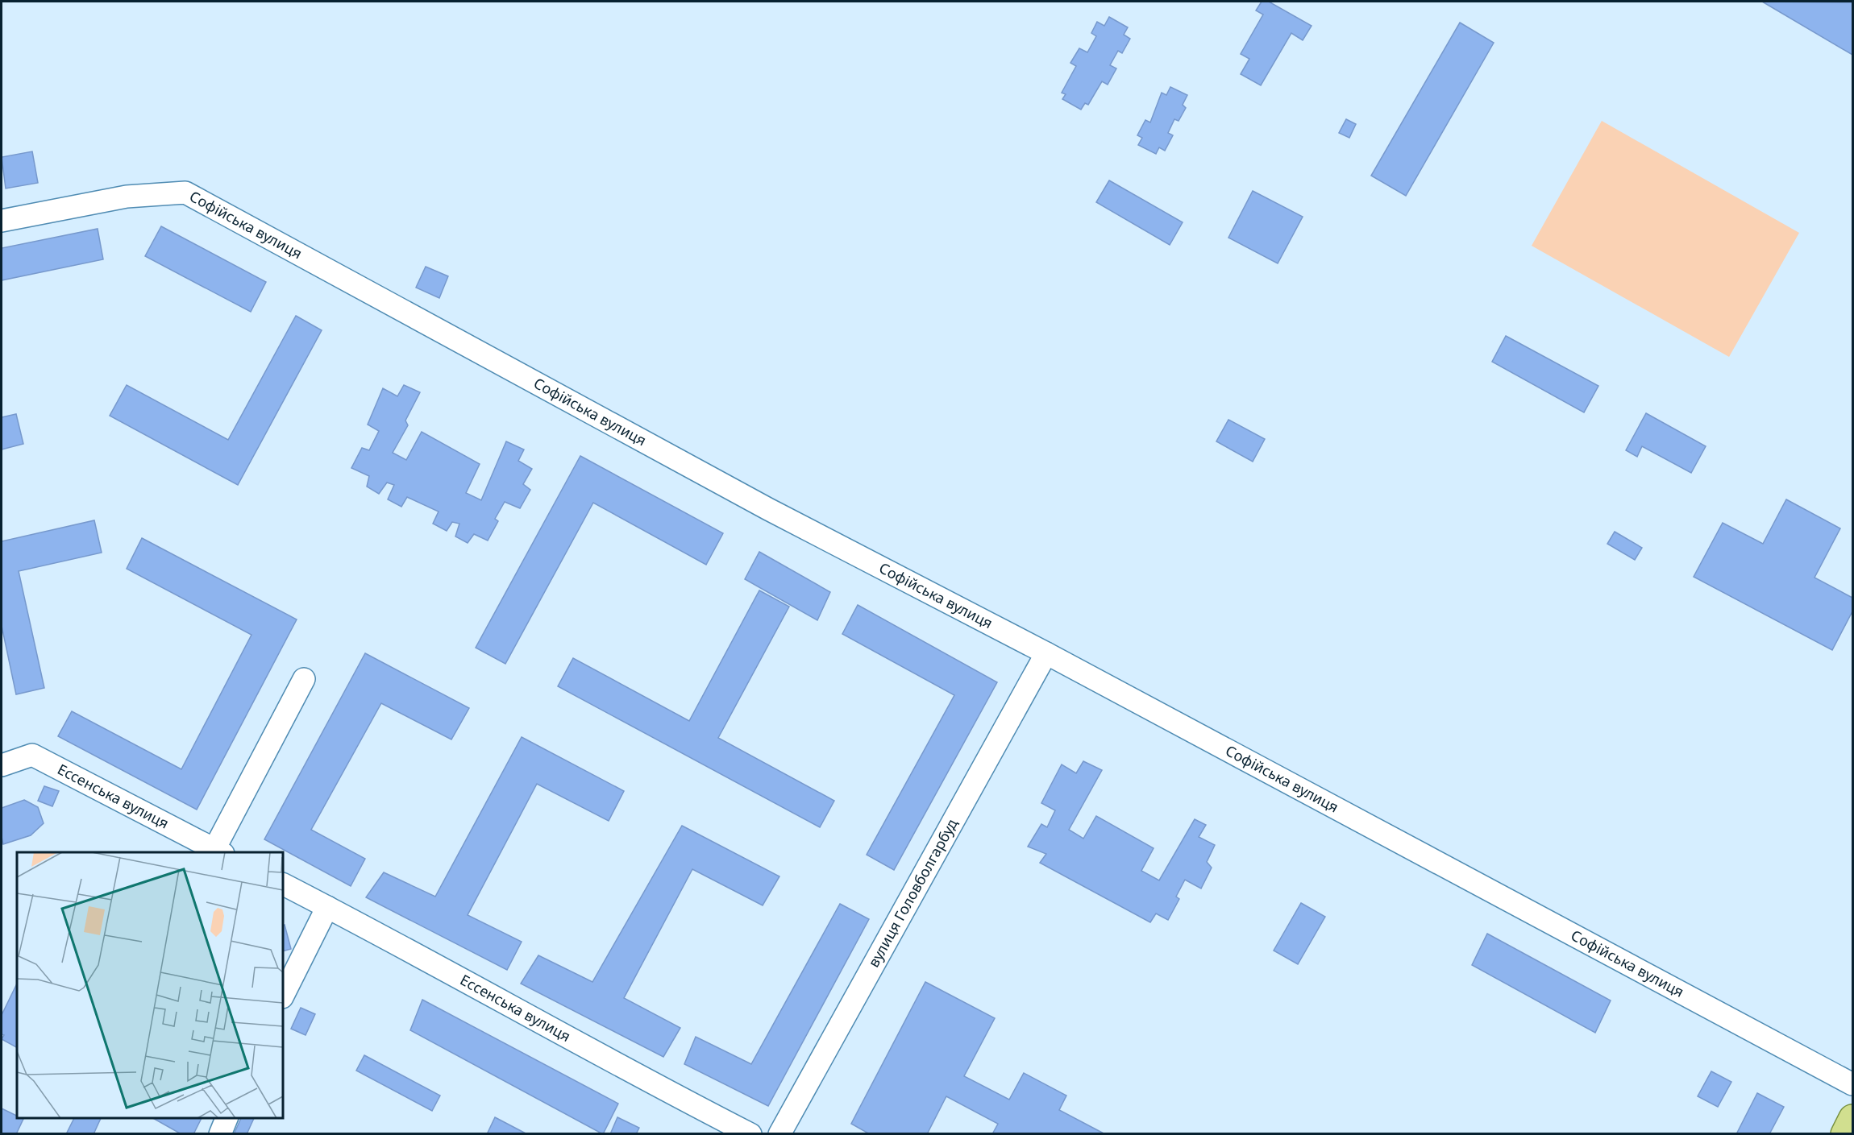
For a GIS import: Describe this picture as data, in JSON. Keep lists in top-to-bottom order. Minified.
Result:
{"streets":{"street":["Софійська вулиця","Ессенська вулиця","вулиця Головболгарбуд"]},"crossings":[["Софійська вулиця","вулиця Головболгарбуд"]]}
